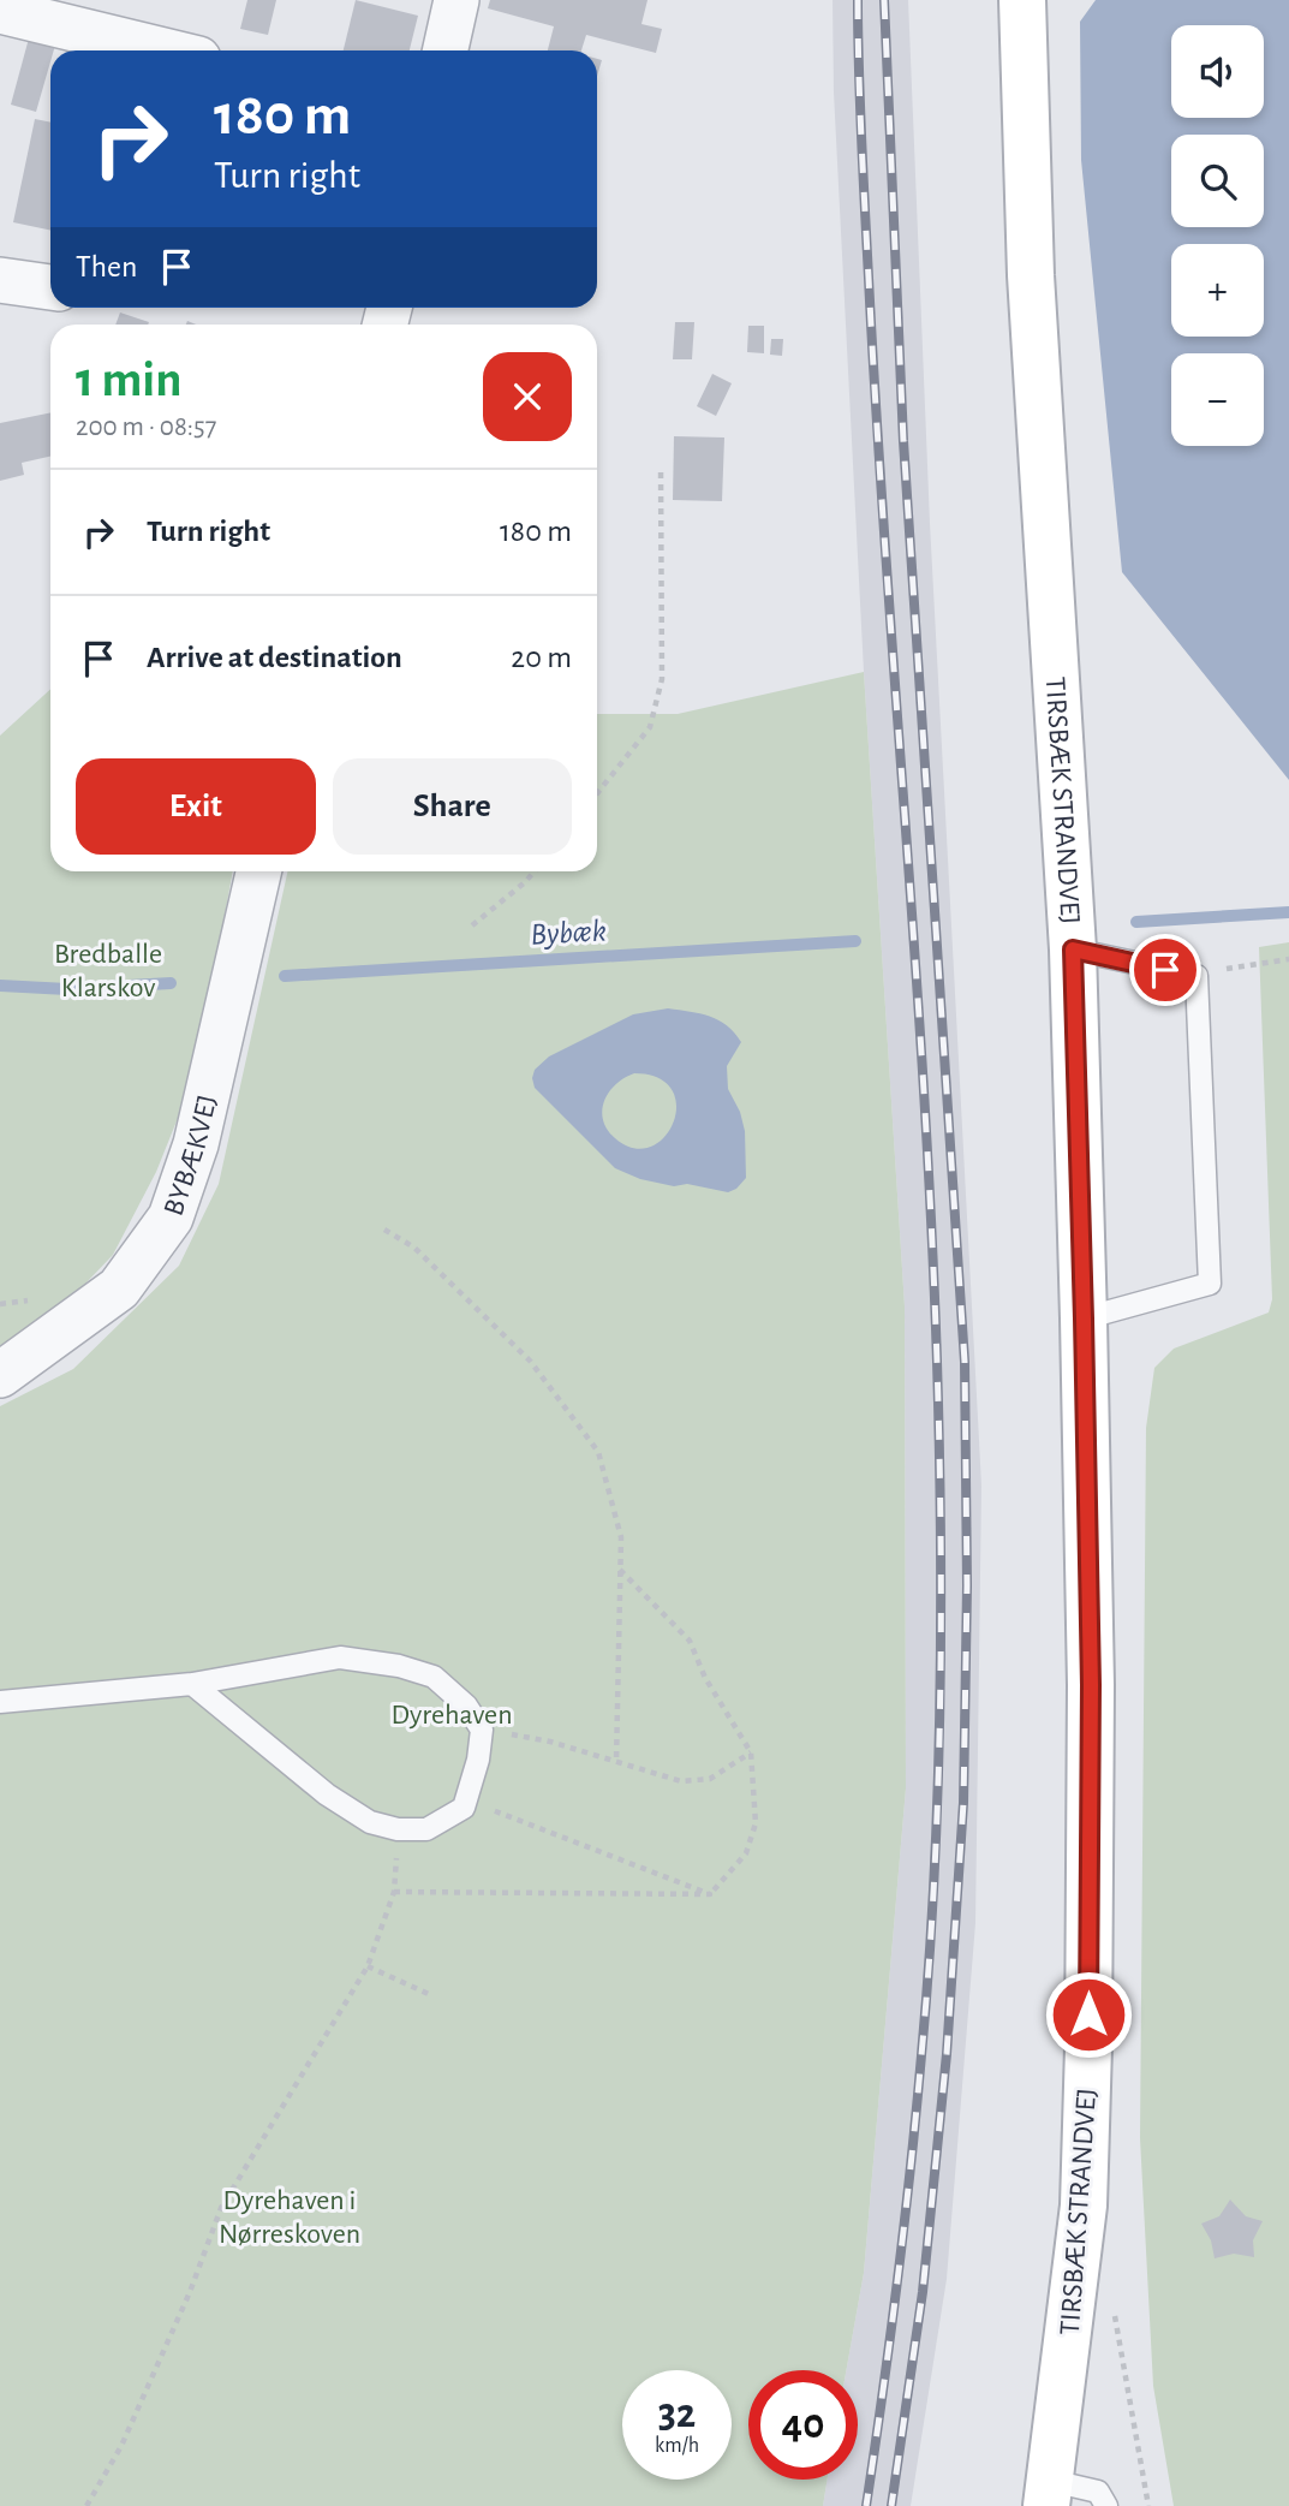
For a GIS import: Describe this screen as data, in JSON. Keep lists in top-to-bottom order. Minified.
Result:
{"streets":{"street":["TIRSBÆK STRANDVEJ","BYBÆKVEJ"]},"water":["Bybæk"],"parks":["Bredballe Klarskov","Dyrehaven","Dyrehaven i Nørreskoven"],"page":{"map_buttons":["+","−"],"turn":["180 m","Turn right"],"then":"Then","heading":["1 min","200 m · 08:57"],"list":[{"name":"Turn right","value":"180 m"},{"name":"Arrive at destination","value":"20 m"}],"buttons":["Exit","Share"],"speed":"32 km/h","limit":"40"}}
